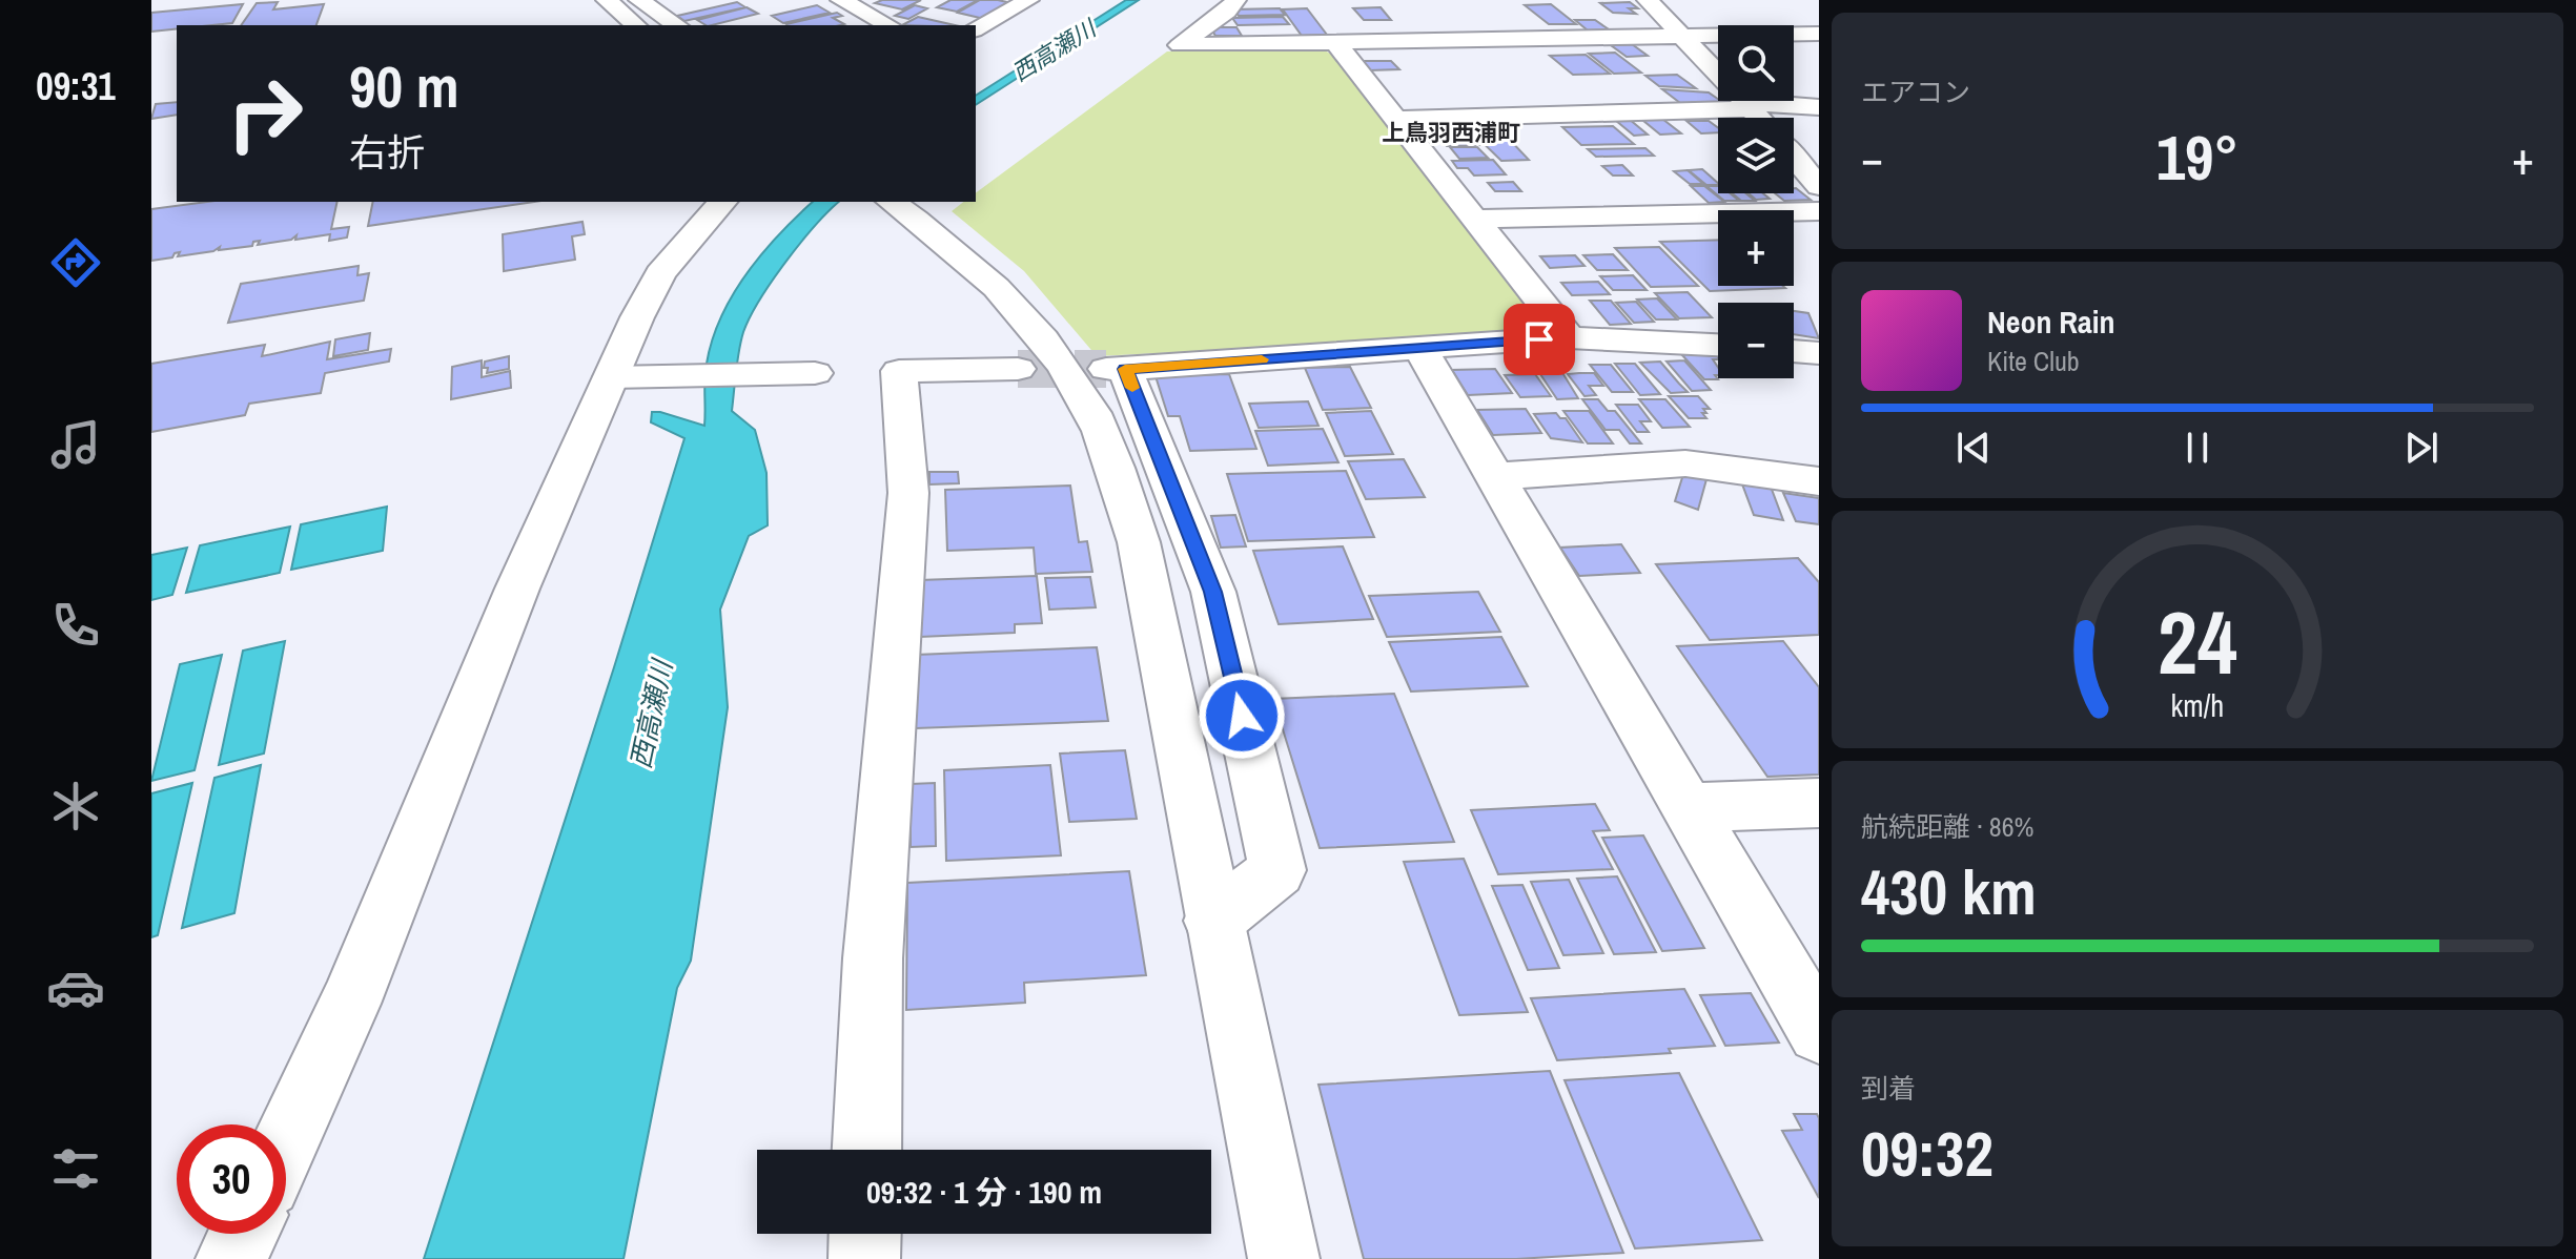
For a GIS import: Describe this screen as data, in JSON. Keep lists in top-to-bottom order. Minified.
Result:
{"districts":["上鳥羽西浦町"],"water":["西高瀬川"],"page":{"tabs":"09:31","tile":["エアコン",["航続距離 · 86%","430 km"],["到着","09:32"]],"map_buttons":["+","−"],"turn":["90 m","右折"],"heat":["−","19°","+"],"song":["Neon Rain","Kite Club"],"limit":"30","trip":"09:32 · 1 分 · 190 m","gauge":["24","km/h"]}}
